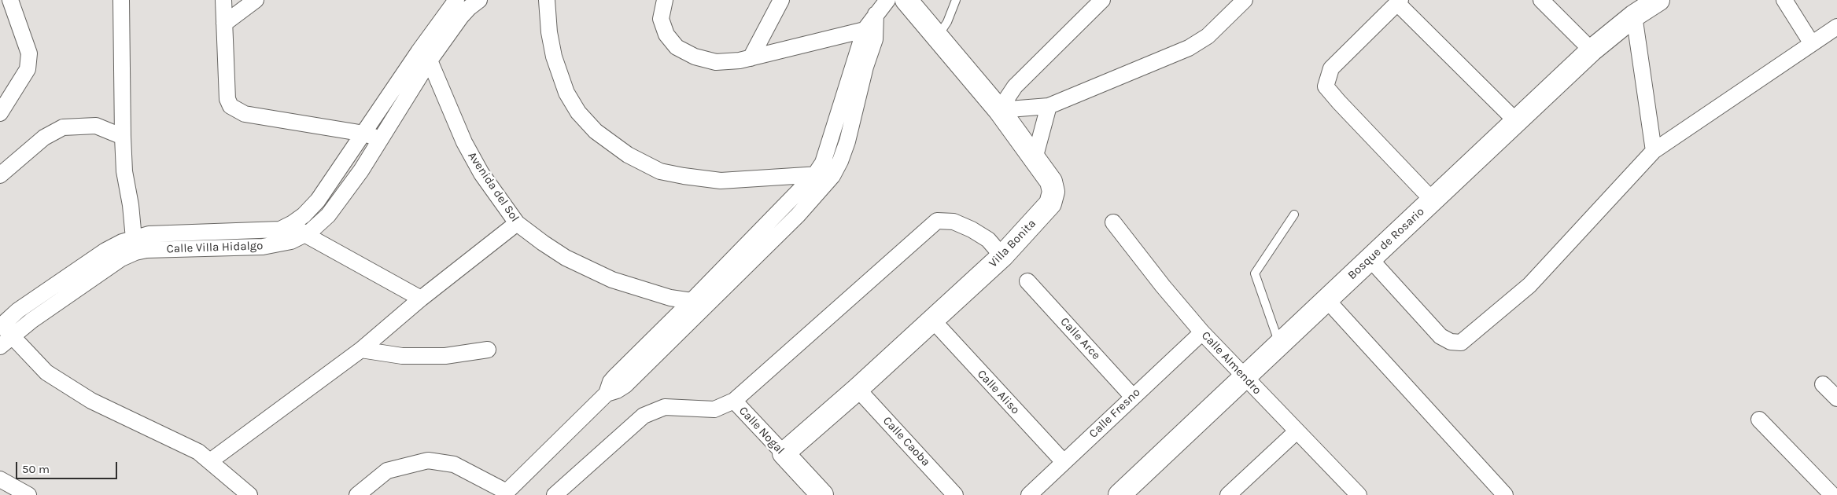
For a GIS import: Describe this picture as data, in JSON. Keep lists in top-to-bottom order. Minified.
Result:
{"streets":{"main road":["Villa Bonita","Bosque de Rosario","Calle Nogal"],"street":["Avenida del Sol","Calle Villa Hidalgo","Calle Arce","Calle Almendro","Calle Aliso","Calle Fresno","Calle Caoba"]},"crossings":[["Avenida del Sol","Calle Villa Hidalgo"],["Villa Bonita","Calle Aliso"],["Villa Bonita","Calle Nogal"],["Villa Bonita","Calle Caoba"],["Bosque de Rosario","Calle Almendro"],["Calle Arce","Calle Fresno"],["Calle Almendro","Calle Fresno"],["Calle Aliso","Calle Fresno"]],"scale_bar":"50 m"}
